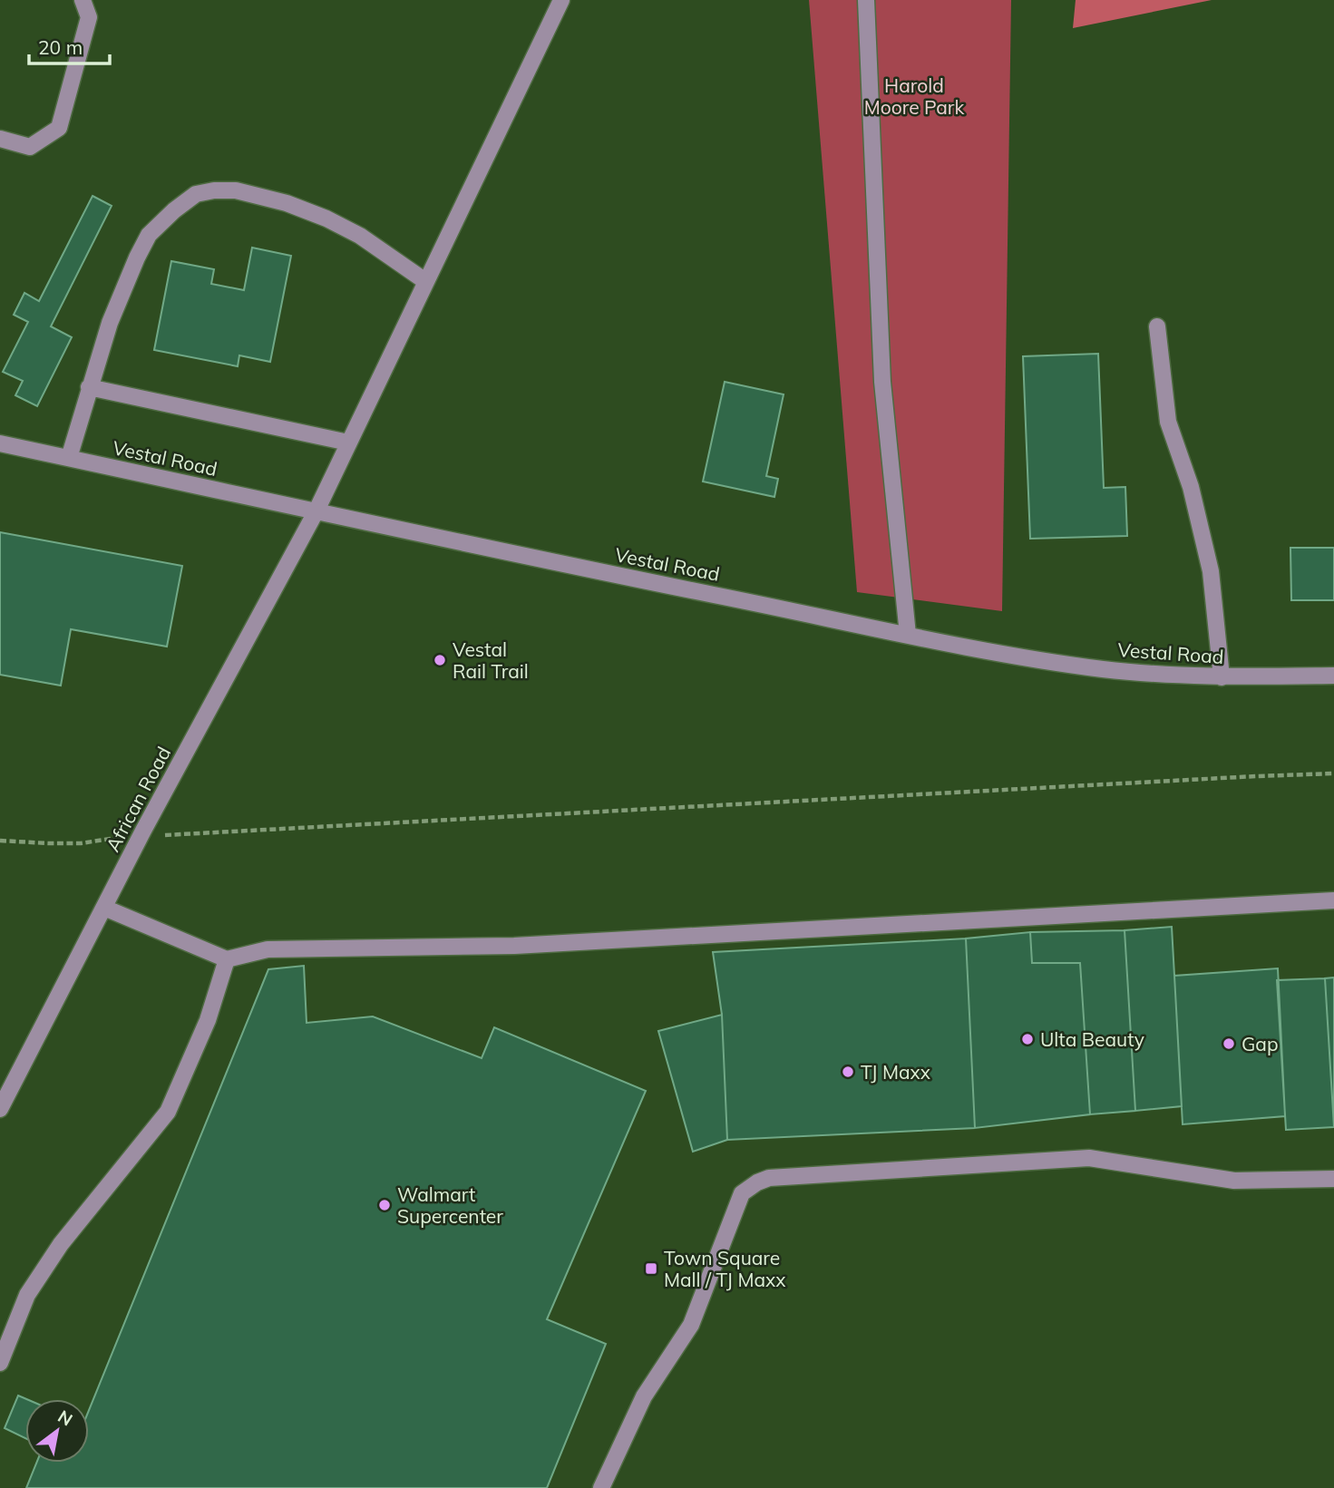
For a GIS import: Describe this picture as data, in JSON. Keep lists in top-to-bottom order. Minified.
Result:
{"streets":{"street":["Vestal Road","African Road"]},"crossings":[["Vestal Road","African Road"]],"parks":["Harold Moore Park"],"places":{"other":["Vestal Rail Trail","Ulta Beauty","Gap","TJ Maxx","Walmart Supercenter"],"transit":["Town Square Mall / TJ Maxx"]},"scale_bar":"20 m","north":"top right"}
